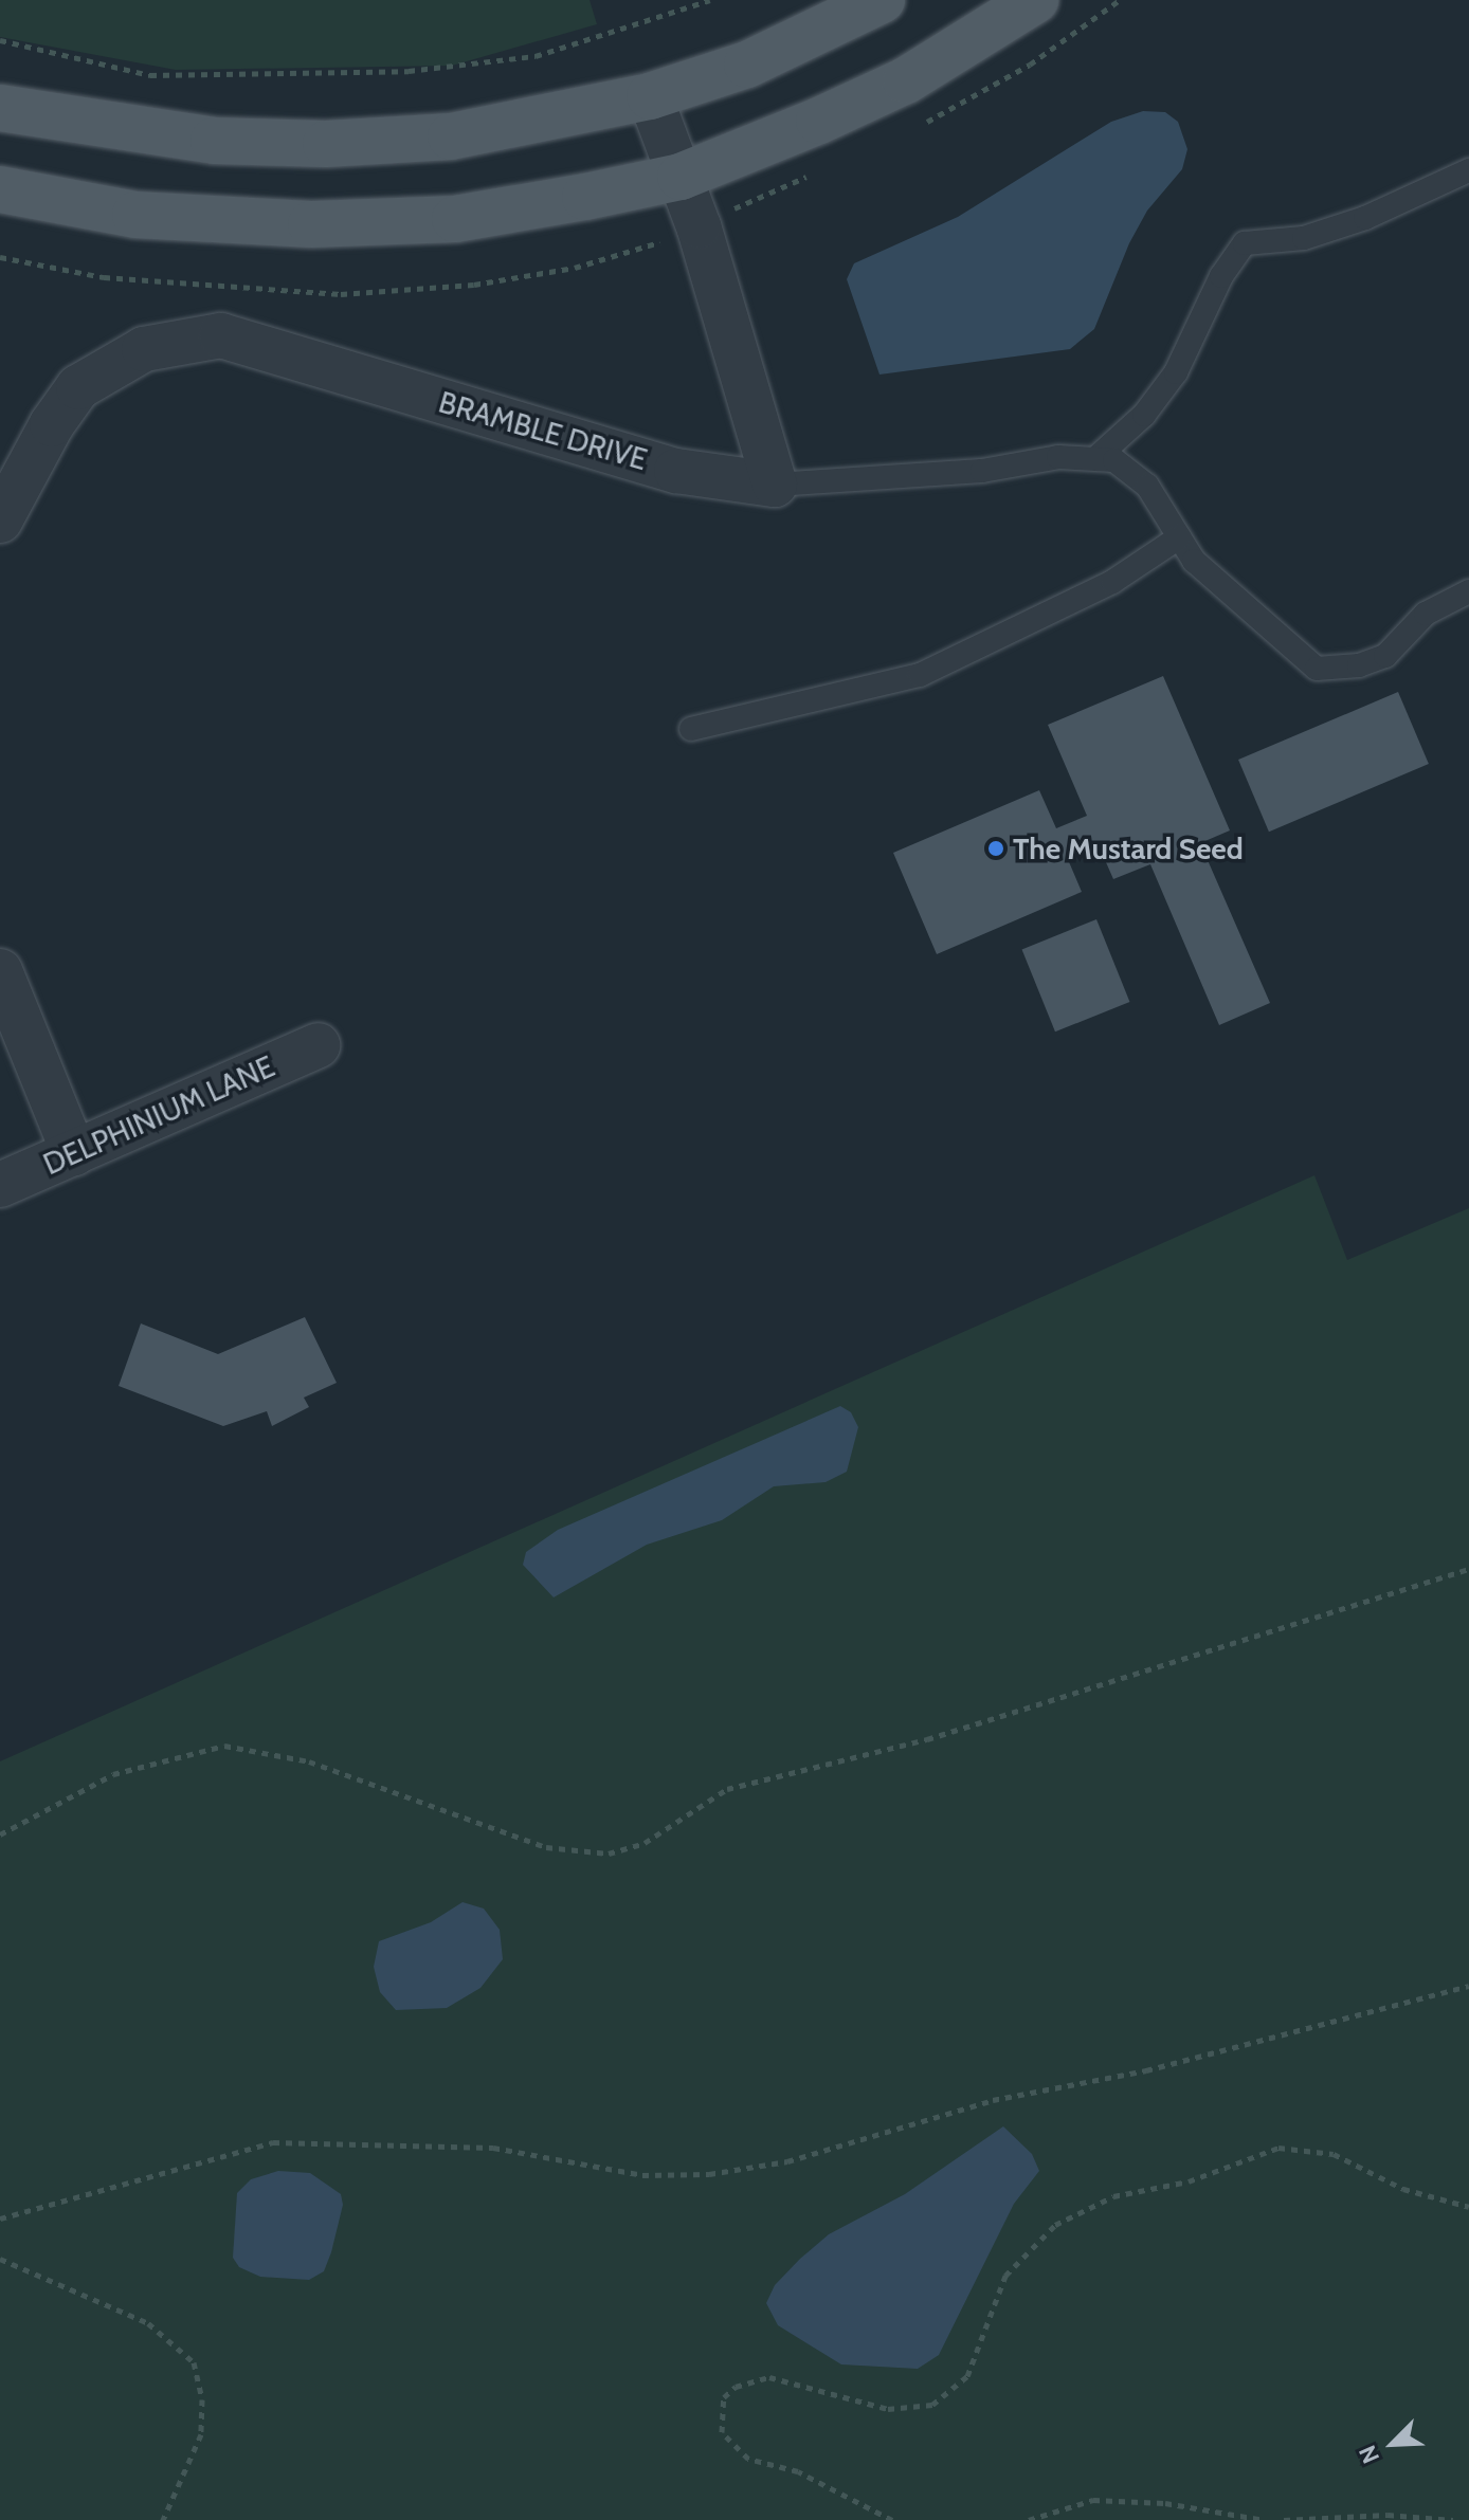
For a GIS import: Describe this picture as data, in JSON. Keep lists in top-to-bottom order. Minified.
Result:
{"streets":{"street":["BRAMBLE DRIVE","DELPHINIUM LANE"]},"places":["The Mustard Seed"],"north":"bottom left"}
